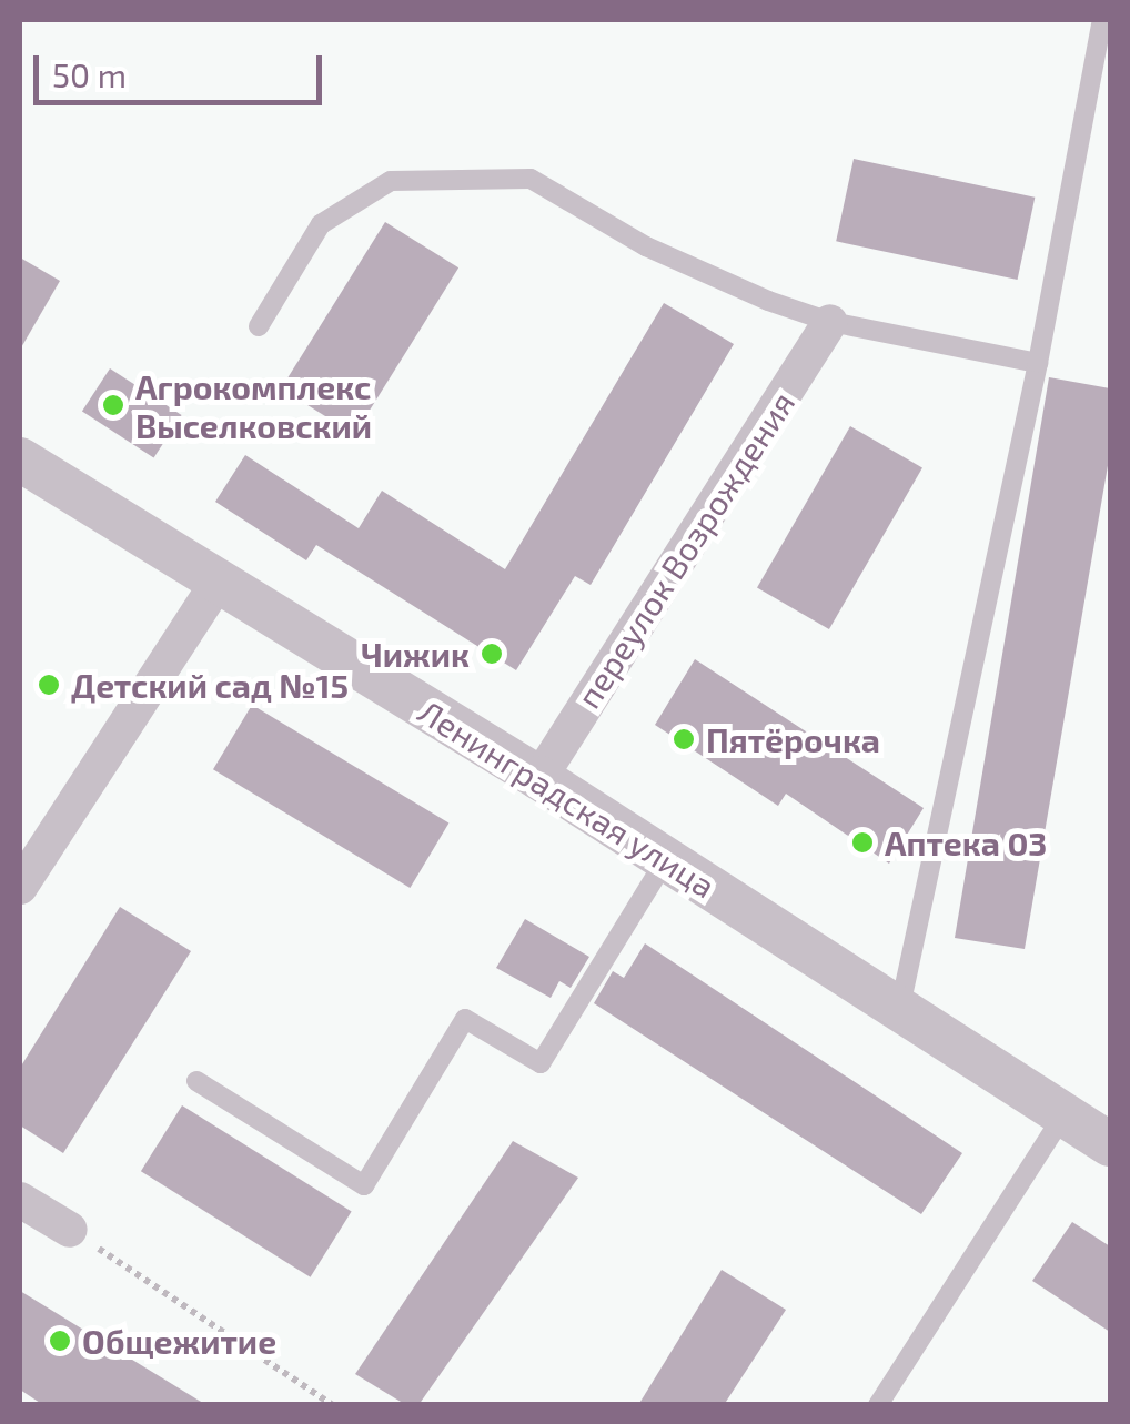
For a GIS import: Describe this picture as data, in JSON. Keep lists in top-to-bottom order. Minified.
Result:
{"streets":{"street":["переулок Возрождения","Ленинградская улица"]},"crossings":[["переулок Возрождения","Ленинградская улица"]],"places":["Агрокомплекс Выселковский","Чижик","Детский сад №15","Пятёрочка","Аптека 03","Общежитие"],"scale_bar":"50 m"}
